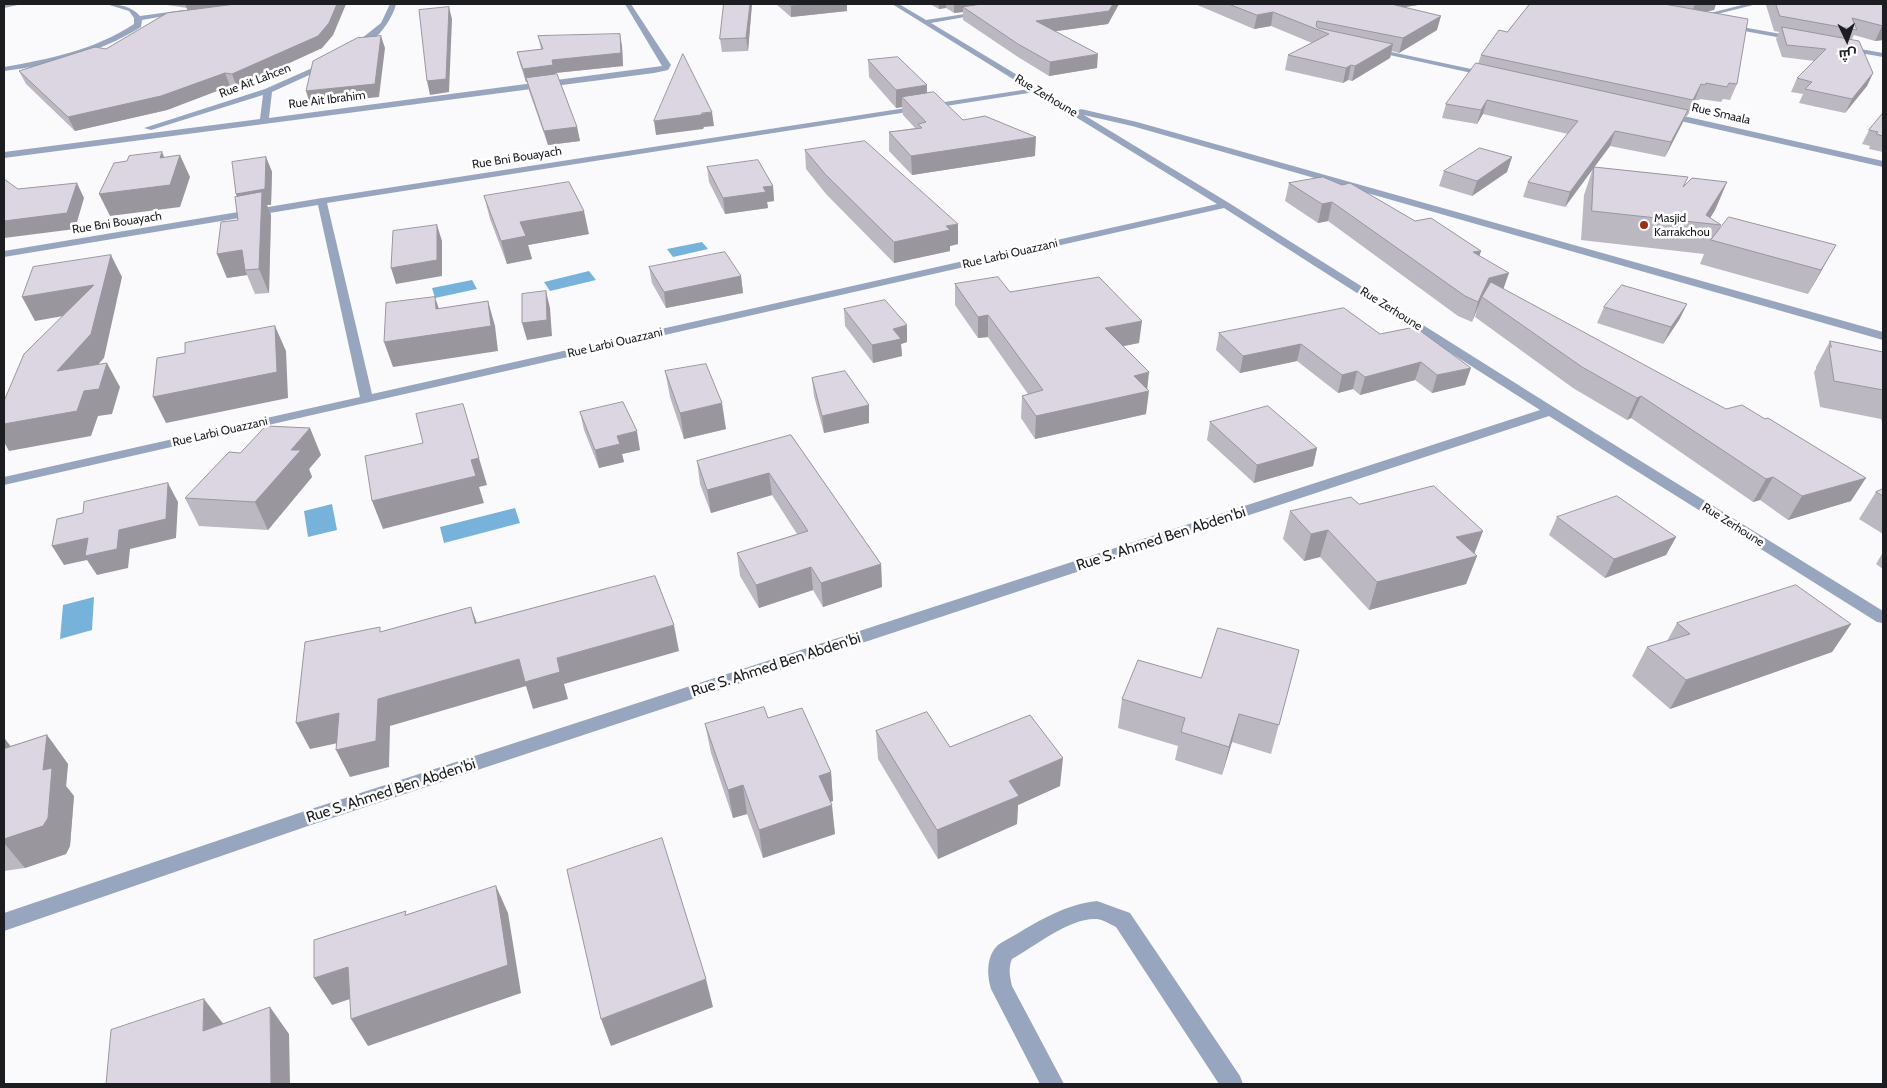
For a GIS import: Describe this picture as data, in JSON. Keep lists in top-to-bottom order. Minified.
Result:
{"streets":{"street":["Rue Ait Lahcen","Rue Zerhoune","Rue Ait Ibrahim","Rue Smaala","Rue Bni Bouayach","Rue Larbi Ouazzani","Rue S. Ahmed Ben Abden'bi"]},"crossings":[["Rue Ait Lahcen","Rue Ait Ibrahim"],["Rue Zerhoune","Rue Bni Bouayach"],["Rue Zerhoune","Rue Larbi Ouazzani"],["Rue Zerhoune","Rue S. Ahmed Ben Abden'bi"]],"places":["Masjid Karrakchou"],"north":"bottom"}
